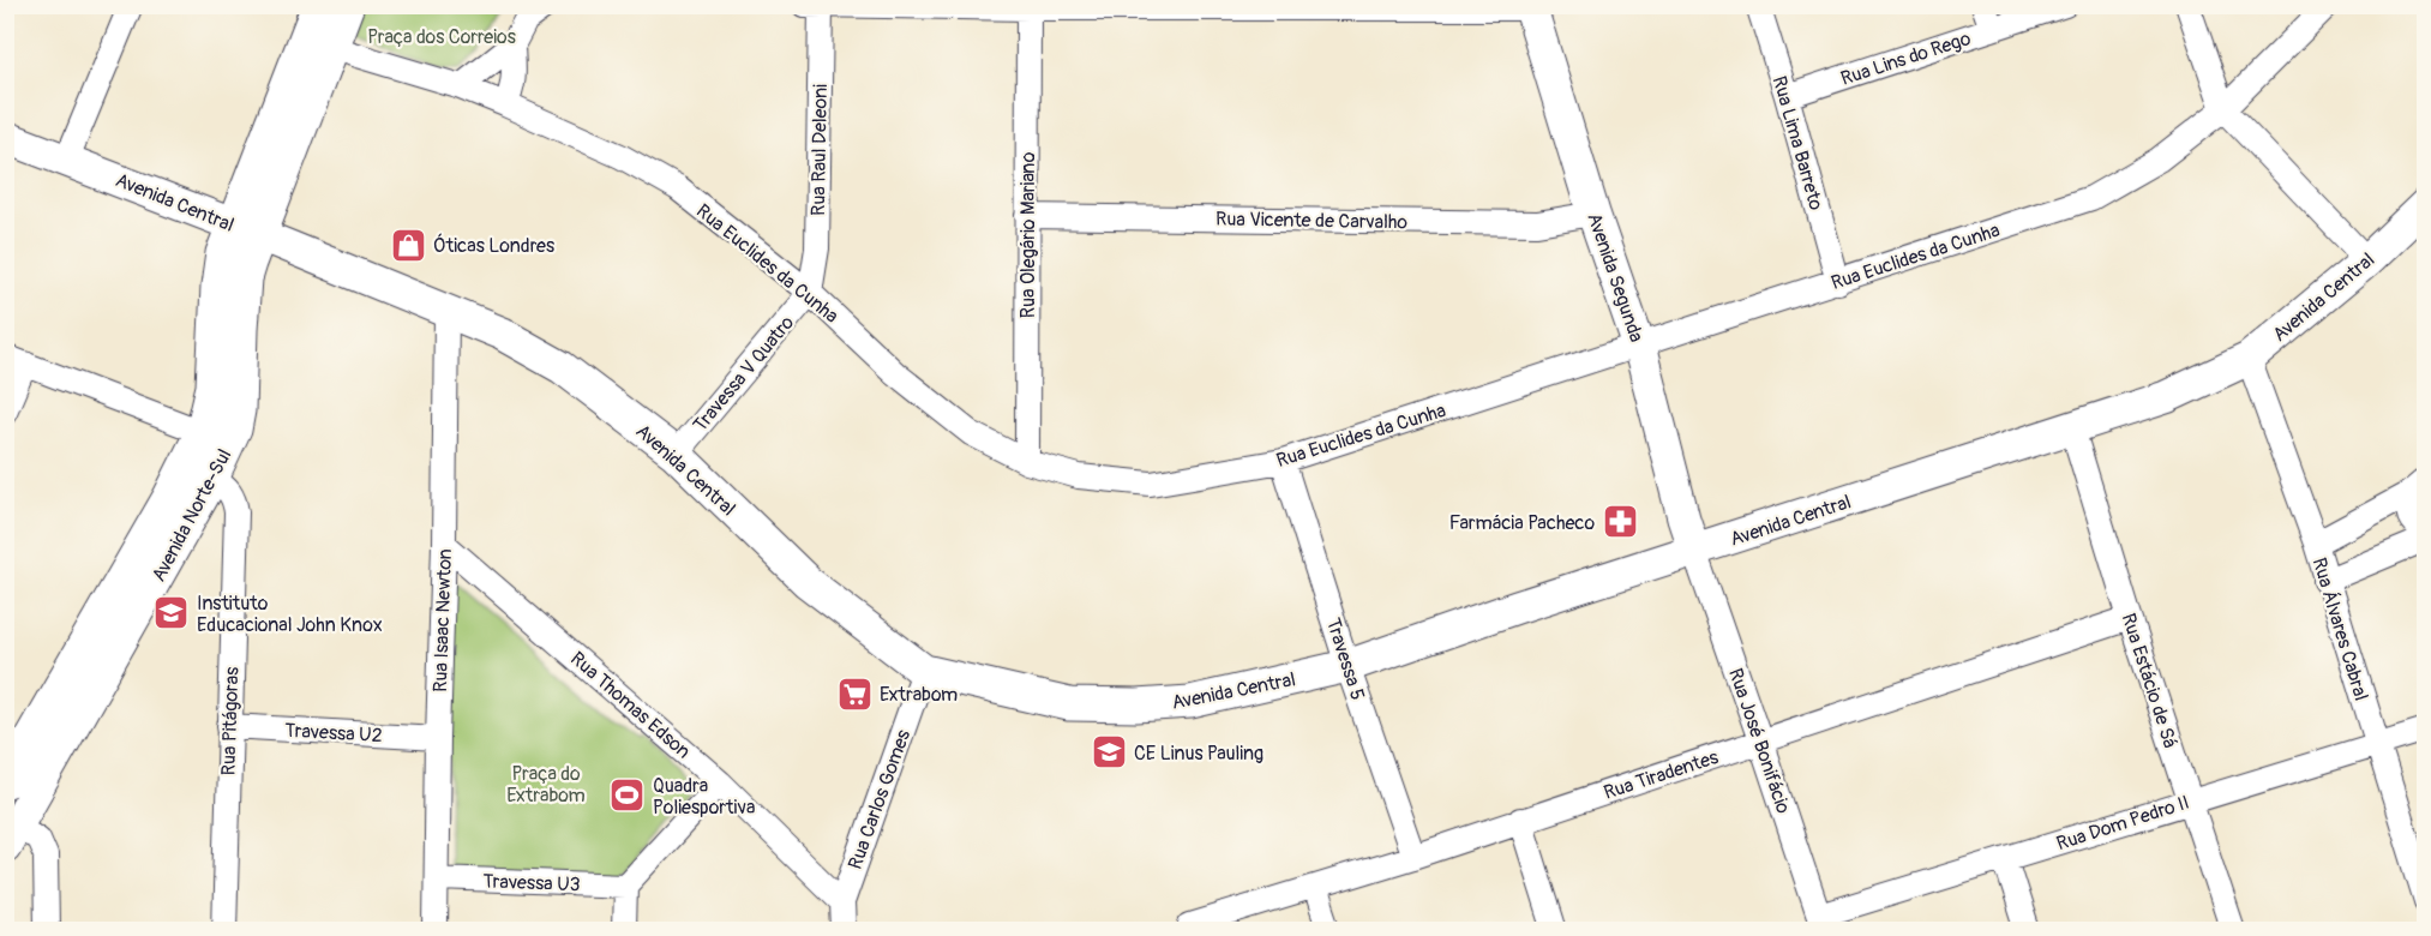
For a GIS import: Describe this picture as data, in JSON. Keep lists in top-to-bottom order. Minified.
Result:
{"streets":{"street":["Rua Lins do Rego","Rua Lima Barreto","Rua Raul Deleoni","Avenida Central","Rua Vicente de Carvalho","Rua Olegário Mariano","Rua Euclides da Cunha","Avenida Segunda","Travessa V Quatro","Avenida Norte-Sul","Rua Isaac Newton","Rua Álvares Cabral","Travessa 5","Rua Estácio de Sá","Rua Thomas Edson","Rua Pitágoras","Travessa U2","Rua José Bonifácio","Rua Tiradentes","Rua Carlos Gomes","Rua Dom Pedro II","Travessa U3"]},"crossings":[["Rua Lins do Rego","Rua Lima Barreto"],["Rua Lima Barreto","Rua Euclides da Cunha"],["Rua Raul Deleoni","Rua Euclides da Cunha"],["Rua Raul Deleoni","Travessa V Quatro"],["Avenida Central","Avenida Segunda"],["Avenida Central","Travessa V Quatro"],["Avenida Central","Avenida Norte-Sul"],["Avenida Central","Rua Isaac Newton"],["Avenida Central","Rua Álvares Cabral"],["Avenida Central","Travessa 5"],["Avenida Central","Rua Estácio de Sá"],["Avenida Central","Rua José Bonifácio"],["Avenida Central","Rua Carlos Gomes"],["Rua Vicente de Carvalho","Rua Olegário Mariano"],["Rua Vicente de Carvalho","Avenida Segunda"],["Rua Olegário Mariano","Rua Euclides da Cunha"],["Rua Euclides da Cunha","Avenida Segunda"],["Rua Euclides da Cunha","Travessa V Quatro"],["Rua Euclides da Cunha","Travessa 5"],["Avenida Segunda","Rua José Bonifácio"],["Avenida Norte-Sul","Rua Pitágoras"],["Rua Isaac Newton","Rua Thomas Edson"],["Rua Isaac Newton","Travessa U2"],["Rua Isaac Newton","Travessa U3"],["Rua Álvares Cabral","Rua Dom Pedro II"],["Travessa 5","Rua Tiradentes"],["Rua Estácio de Sá","Rua Tiradentes"],["Rua Estácio de Sá","Rua Dom Pedro II"],["Rua Thomas Edson","Rua Carlos Gomes"],["Rua Pitágoras","Travessa U2"],["Rua José Bonifácio","Rua Tiradentes"],["Rua José Bonifácio","Rua Dom Pedro II"]],"parks":["Praça dos Correios","Praça do Extrabom"],"places":{"shop":["Óticas Londres"],"pharmacy":["Farmácia Pacheco"],"school or university":["Instituto Educacional John Knox","CE Linus Pauling"],"supermarket":["Extrabom"],"sports":["Quadra Poliesportiva"]}}
